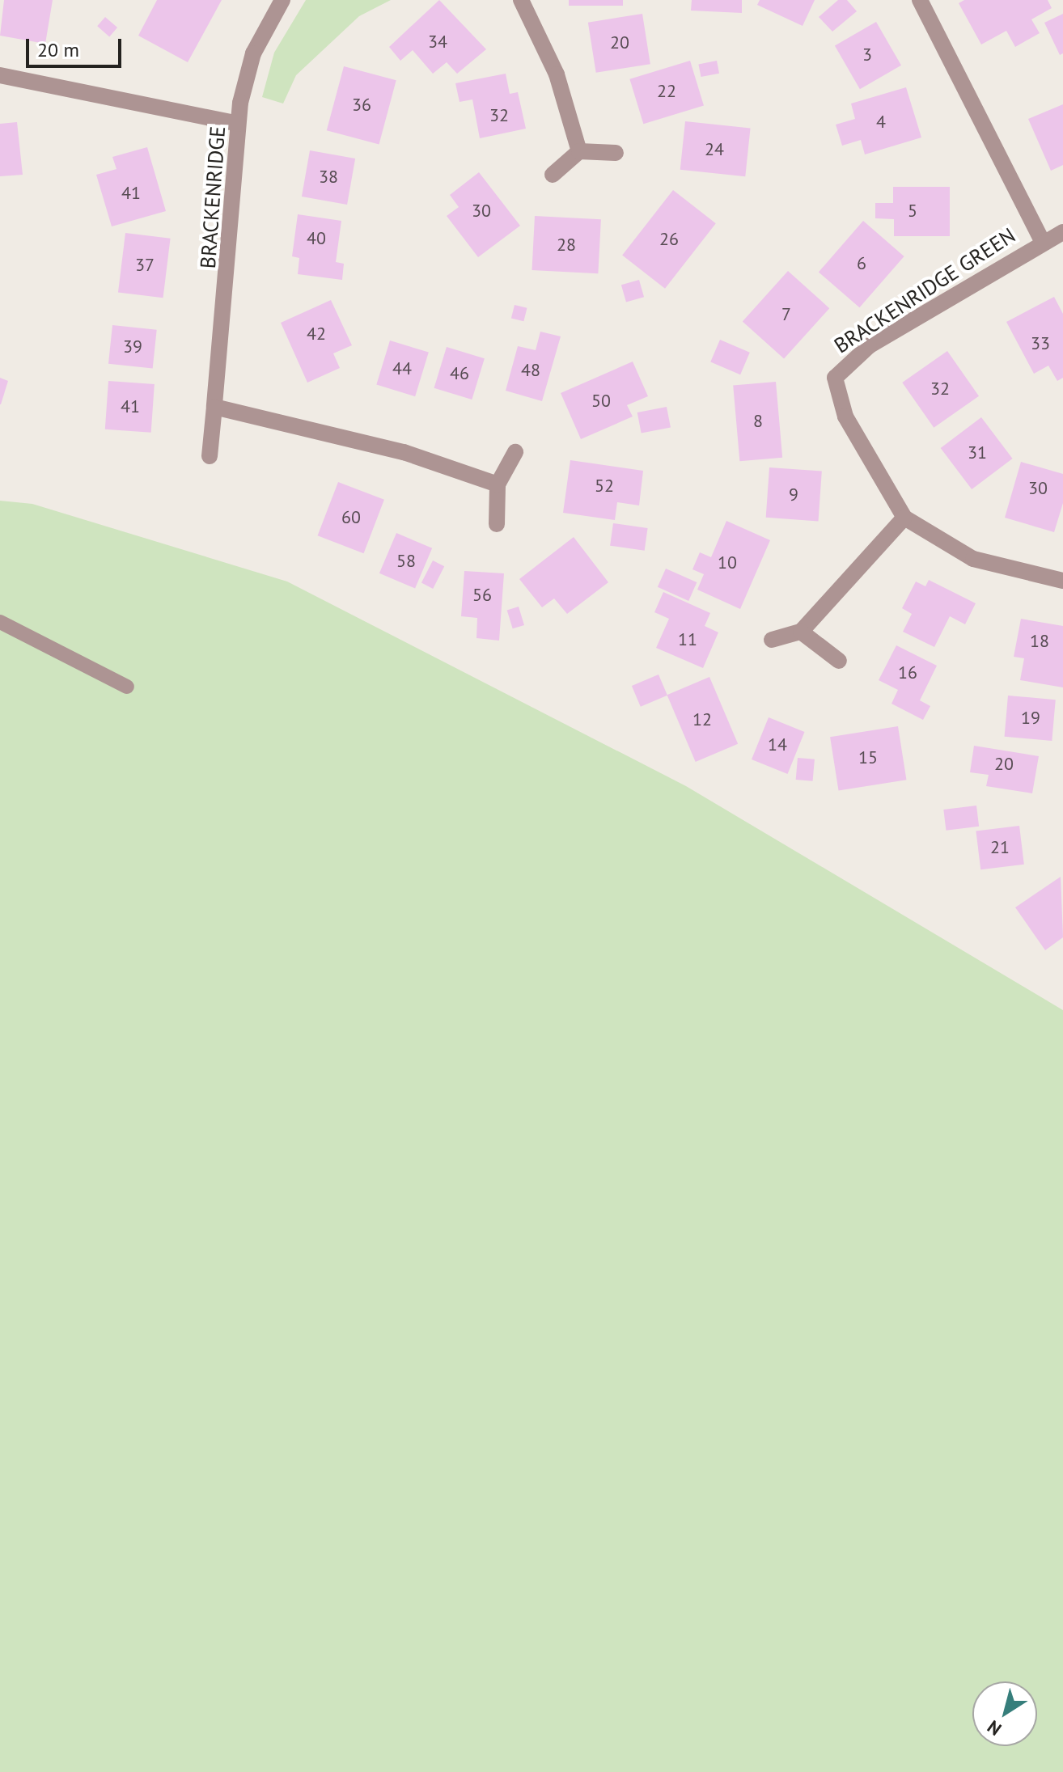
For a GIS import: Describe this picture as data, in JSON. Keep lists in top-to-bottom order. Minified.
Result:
{"streets":{"street":["BRACKENRIDGE","BRACKENRIDGE GREEN"]},"house_numbers":["34","20","3","22","36","32","4","24","38","41","30","5","40","26","28","6","37","7","42","33","39","44","48","46","32","50","41","8","31","52","30","9","60","58","10","56","11","18","16","19","12","14","15","20","21"],"scale_bar":"20 m","north":"bottom left"}
